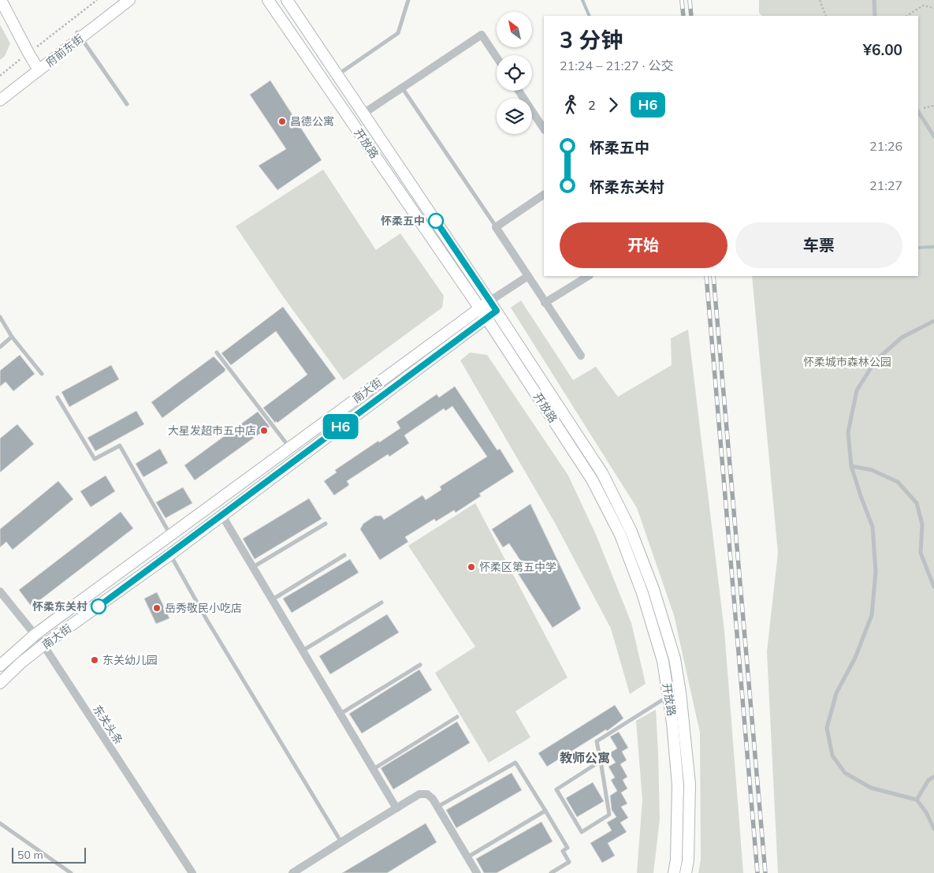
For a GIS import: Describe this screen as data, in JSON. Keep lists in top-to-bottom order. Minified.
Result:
{"streets":{"main road":["府前东街","开放路","南大街"],"street":["东关头条"]},"crossings":[["开放路","南大街"],["南大街","东关头条"]],"districts":["教师公寓"],"parks":["怀柔城市森林公园"],"places":["昌德公寓","怀柔五中","大星发超市五中店","怀柔区第五中学","怀柔东关村","岳秀敬民小吃店","东关幼儿园"],"lines":["bus line H6"],"scale_bar":"50 m","north":"top left","page":{"on_map":"H6","heading":["3 分钟","21:24 – 21:27 · 公交","¥6.00"],"legs":["2","H6"],"list":[{"name":"怀柔五中","value":"21:26"},{"name":"怀柔东关村","value":"21:27"}],"buttons":["开始","车票"],"scale":"50 m"}}
